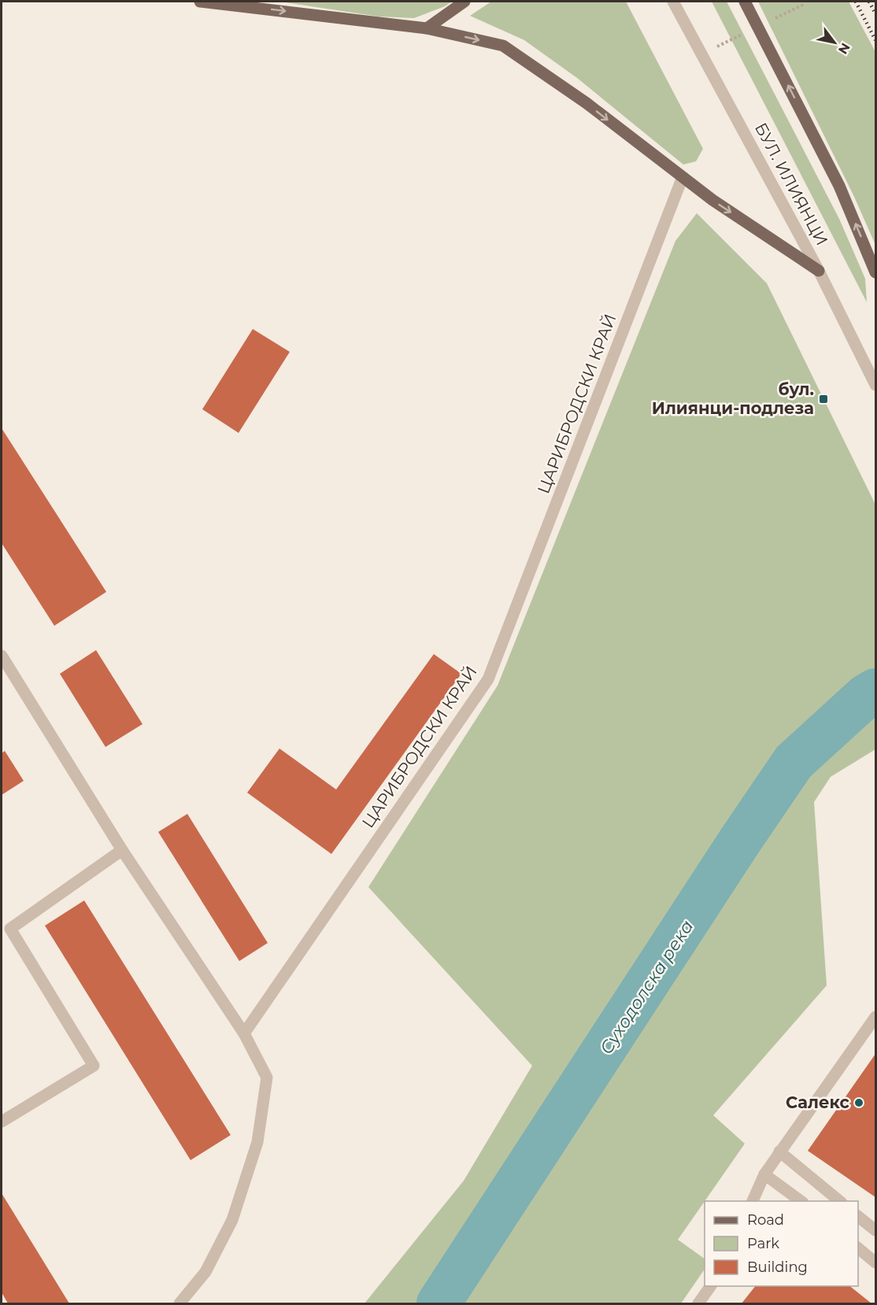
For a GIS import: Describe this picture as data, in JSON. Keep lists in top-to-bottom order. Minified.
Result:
{"streets":{"street":["БУЛ. ИЛИЯНЦИ","ЦАРИБРОДСКИ КРАЙ"]},"water":["Суходолска река"],"places":{"transit":["бул. Илиянци-подлеза"],"other":["Салекс"]},"legend":["Road","Park","Building"],"north":"bottom right"}
